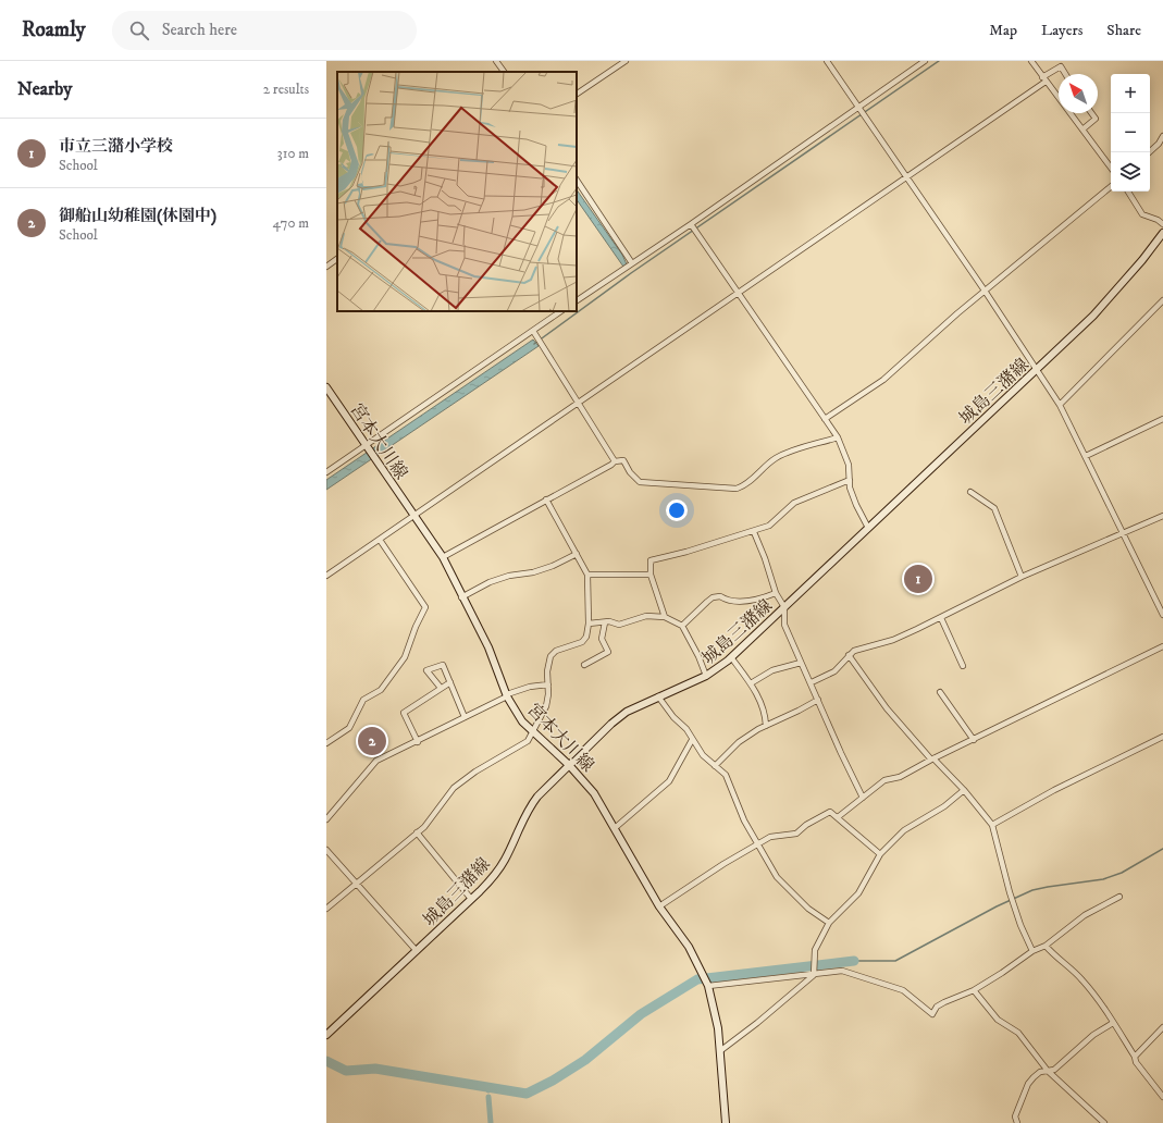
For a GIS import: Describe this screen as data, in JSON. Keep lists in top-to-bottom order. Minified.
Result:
{"streets":{"main road":["城島三潴線","宮本大川線"]},"crossings":[["城島三潴線","宮本大川線"]],"north":"top left","page":{"header":"Roamly","search":"Search here","nav":["Map","Layers","Share"],"heading":["Nearby","2 results"],"map_buttons":["+","−"],"list":[{"mark":"1","name":"市立三潴小学校","note":"School","value":"310 m"},{"mark":"2","name":"御船山幼稚園(休園中)","note":"School","value":"470 m"}],"pins":["1","2"]}}
